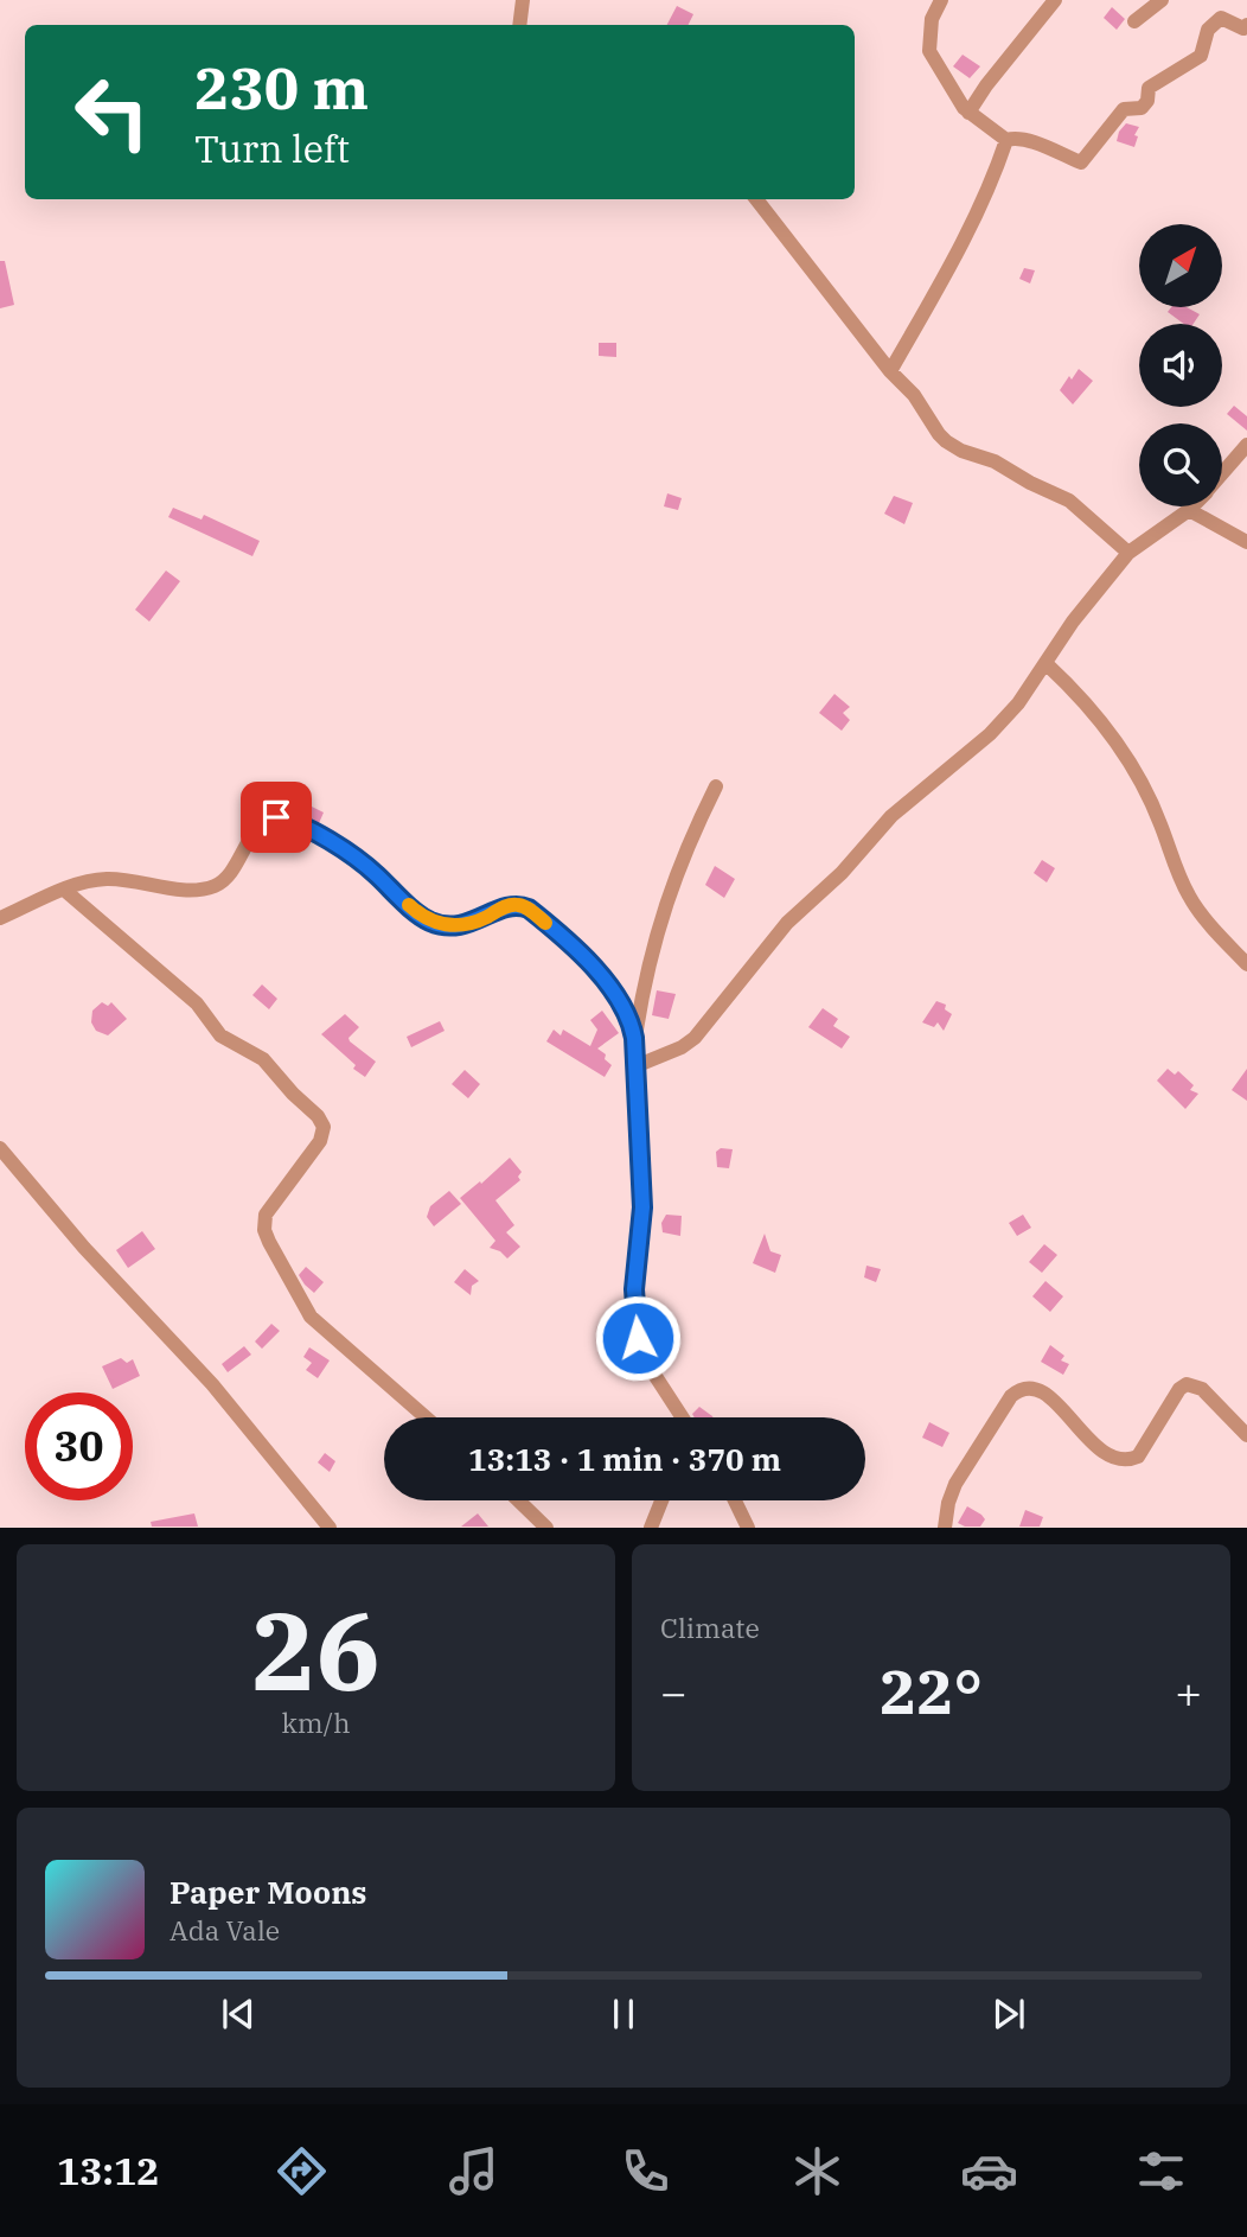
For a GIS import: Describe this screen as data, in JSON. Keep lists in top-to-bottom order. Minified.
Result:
{"north":"top right","page":{"turn":["230 m","Turn left"],"limit":"30","trip":"13:13 · 1 min · 370 m","tile":[["26","km/h"],"Climate"],"heat":["−","22°","+"],"song":["Paper Moons","Ada Vale"],"tabs":"13:12"}}
